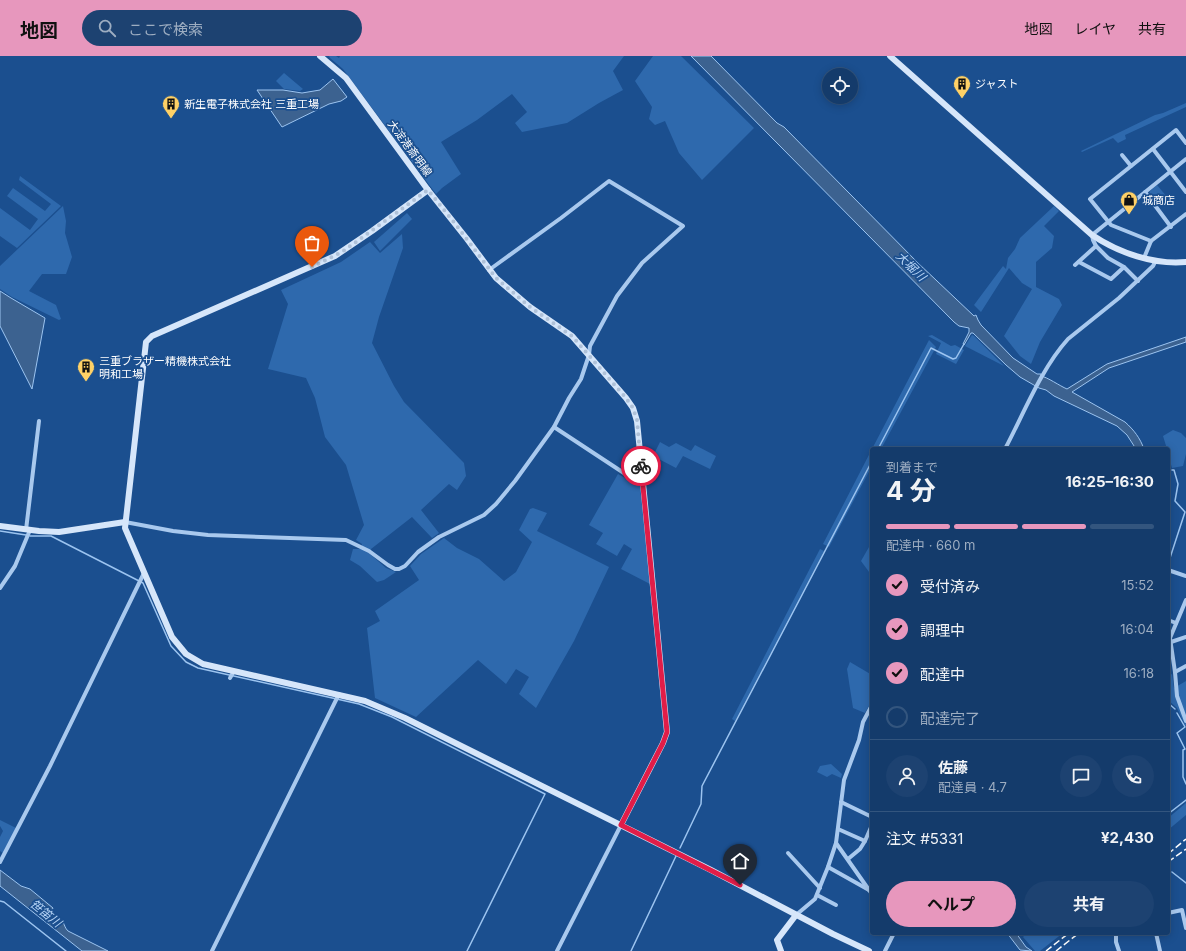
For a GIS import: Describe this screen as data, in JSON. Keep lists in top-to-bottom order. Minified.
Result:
{"streets":{"street":["大淀港斎明線"]},"water":["大堀川","笹笛川"],"places":{"building":["ジャスト","新生電子株式会社 三重工場","三重ブラザー精機株式会社 明和工場"],"shop":["城商店"]},"page":{"header":"地図","search":"ここで検索","nav":["地図","レイヤ","共有"],"heading":["4 分","到着まで","16:25–16:30"],"panel":["佐藤","配達員 · 4.7","注文 #5331","¥2,430"],"bar":"配達中 · 660 m","list":[["受付済み","15:52"],["調理中","16:04"],["配達中","16:18"],"配達完了"],"buttons":["ヘルプ","共有"]}}
